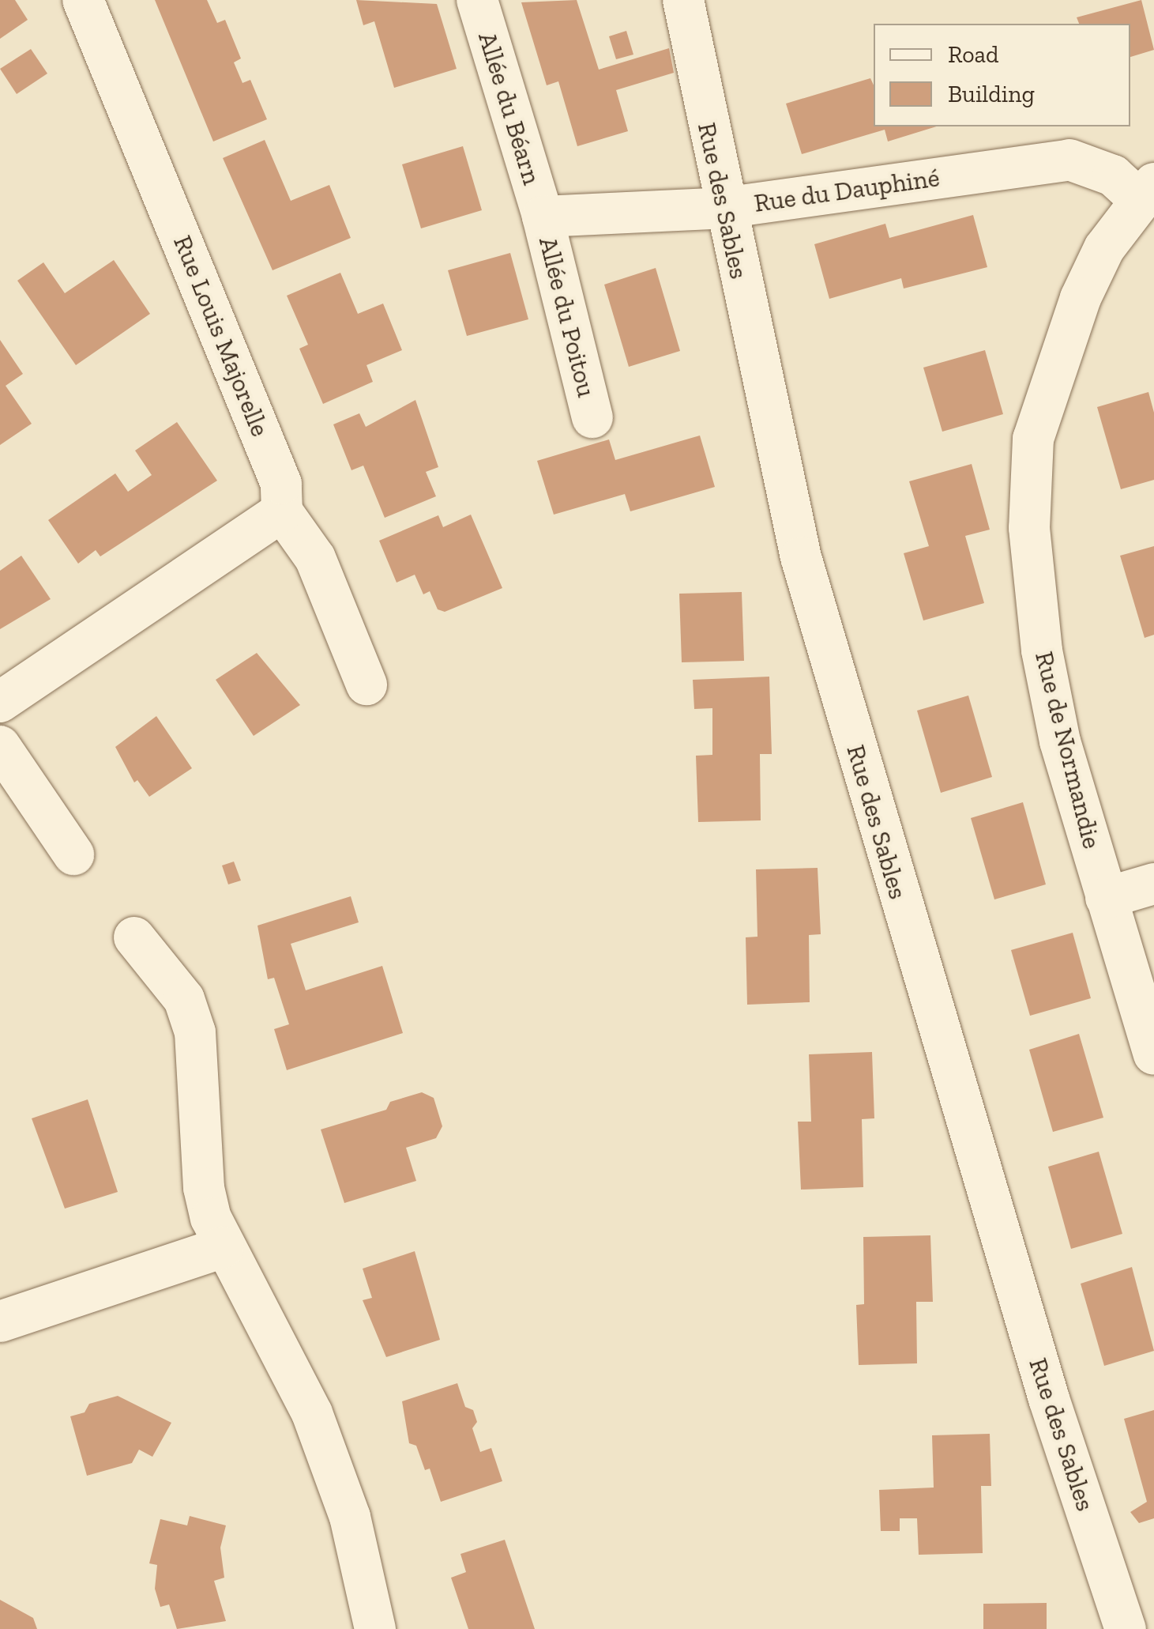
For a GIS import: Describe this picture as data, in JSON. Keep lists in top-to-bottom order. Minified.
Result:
{"streets":{"street":["Allée du Béarn","Rue du Dauphiné","Rue des Sables","Allée du Poitou","Rue Louis Majorelle","Rue de Normandie"]},"crossings":[["Allée du Béarn","Rue du Dauphiné"],["Allée du Béarn","Allée du Poitou"],["Rue du Dauphiné","Rue des Sables"],["Rue du Dauphiné","Allée du Poitou"],["Rue du Dauphiné","Rue de Normandie"]],"legend":["Road","Building"]}
